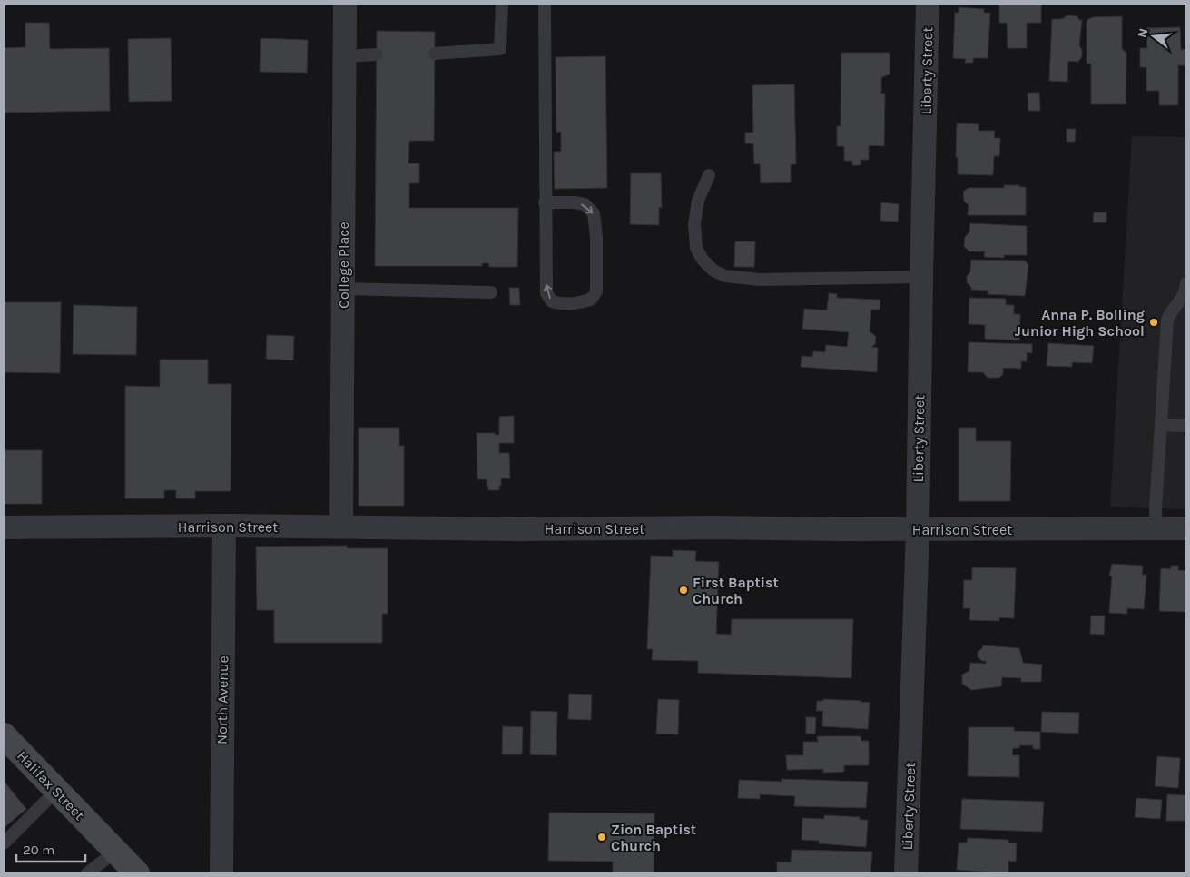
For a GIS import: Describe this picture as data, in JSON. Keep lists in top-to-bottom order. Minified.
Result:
{"streets":{"main road":["Halifax Street"],"street":["Liberty Street","College Place","Harrison Street","North Avenue"]},"crossings":[["Liberty Street","Harrison Street"],["College Place","Harrison Street"],["Harrison Street","North Avenue"]],"places":["Anna P. Bolling Junior High School","First Baptist Church","Zion Baptist Church"],"scale_bar":"20 m","north":"left"}
